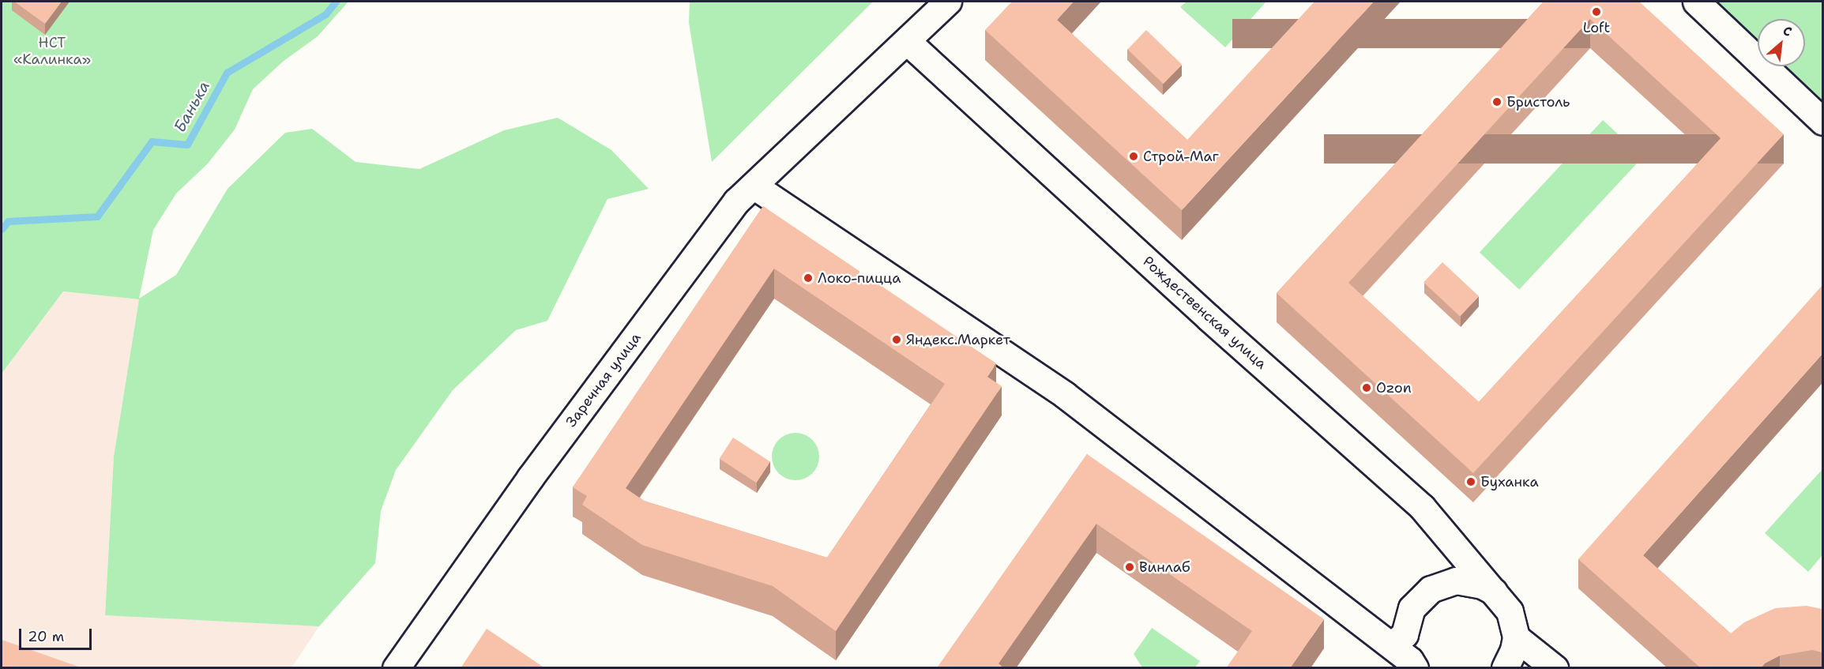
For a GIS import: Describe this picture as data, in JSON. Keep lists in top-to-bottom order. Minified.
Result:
{"streets":{"street":["Рождественская улица","Заречная улица"]},"crossings":[["Рождественская улица","Заречная улица"]],"water":["Банька"],"parks":["НСТ «Калинка»"],"places":["Loft","Бристоль","Строй-Маг","Локо-пицца","Яндекс.Маркет","Ozon","Буханка","Винлаб"],"scale_bar":"20 m","north":"top right"}
